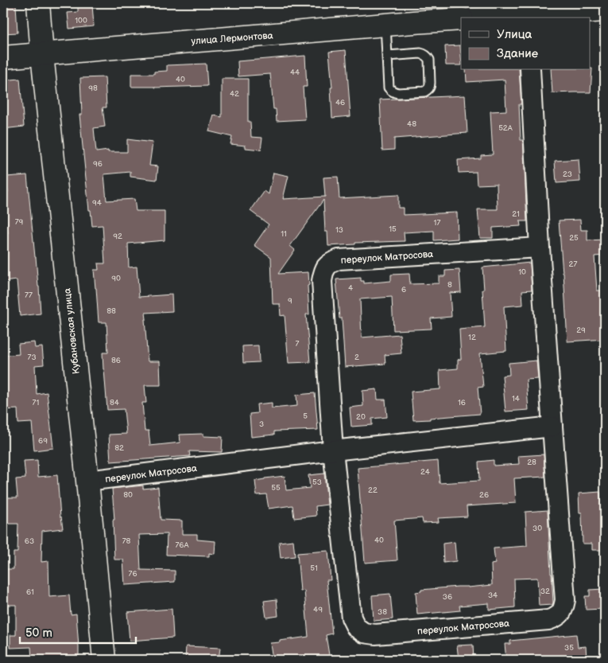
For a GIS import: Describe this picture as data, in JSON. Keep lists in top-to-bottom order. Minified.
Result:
{"streets":{"street":["улица Лермонтова","переулок Матросова","Кубановская улица"]},"crossings":[["улица Лермонтова","Кубановская улица"],["переулок Матросова","Кубановская улица"]],"house_numbers":["100","44","40","98","42","46","48","52А","96","23","94","21","79","17","15","13","11","92","25","27","10","90","8","4","6","77","9","88","29","12","7","73","2","86","14","71","84","16","5","20","3","69","82","28","24","53","55","22","80","26","30","40","63","78","76А","51","76","32","61","34","36","49","38","35"],"legend":["Улица","Здание"],"scale_bar":"50 m"}
